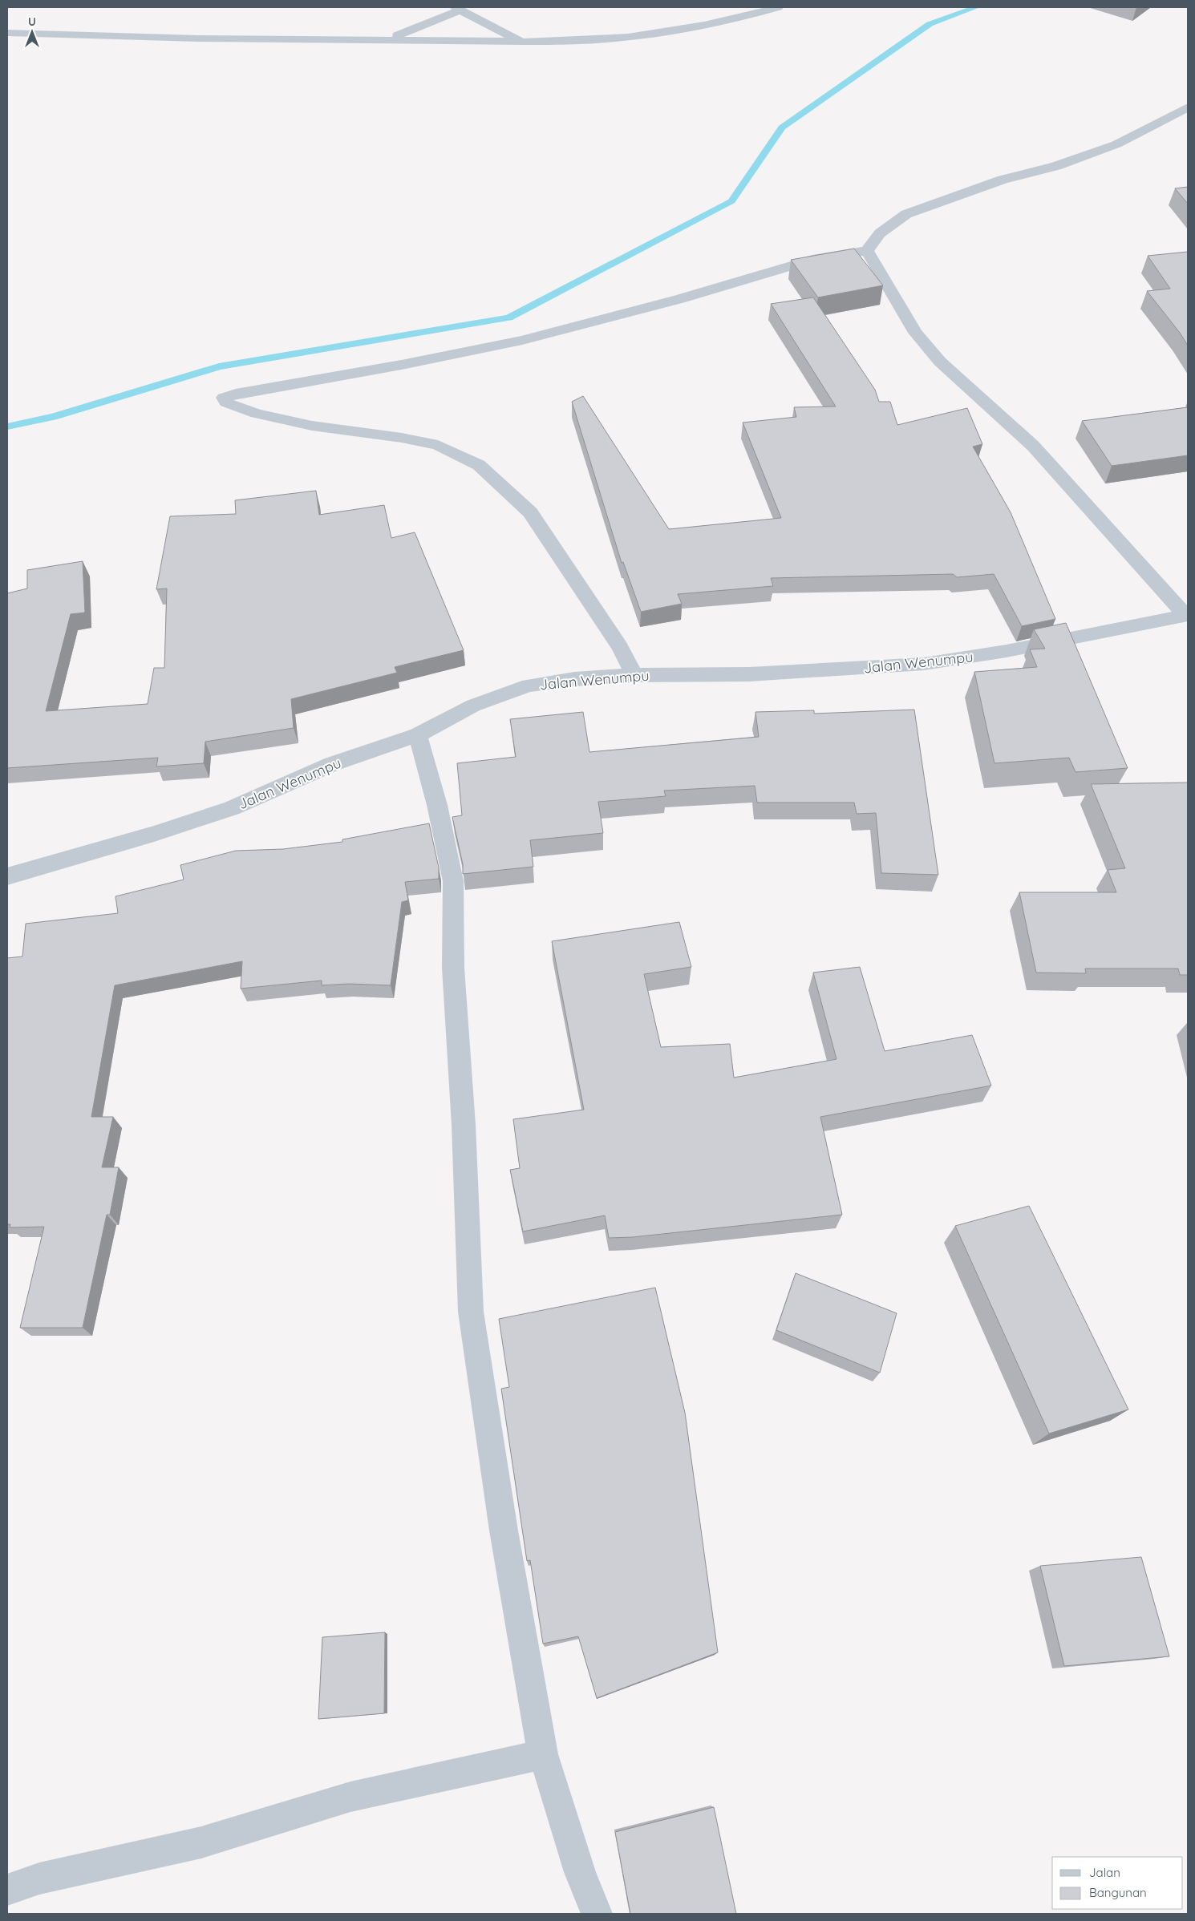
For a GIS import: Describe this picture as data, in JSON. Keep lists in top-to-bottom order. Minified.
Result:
{"streets":{"street":["Jalan Wenumpu"]},"legend":["Jalan","Bangunan"],"north":"top"}
